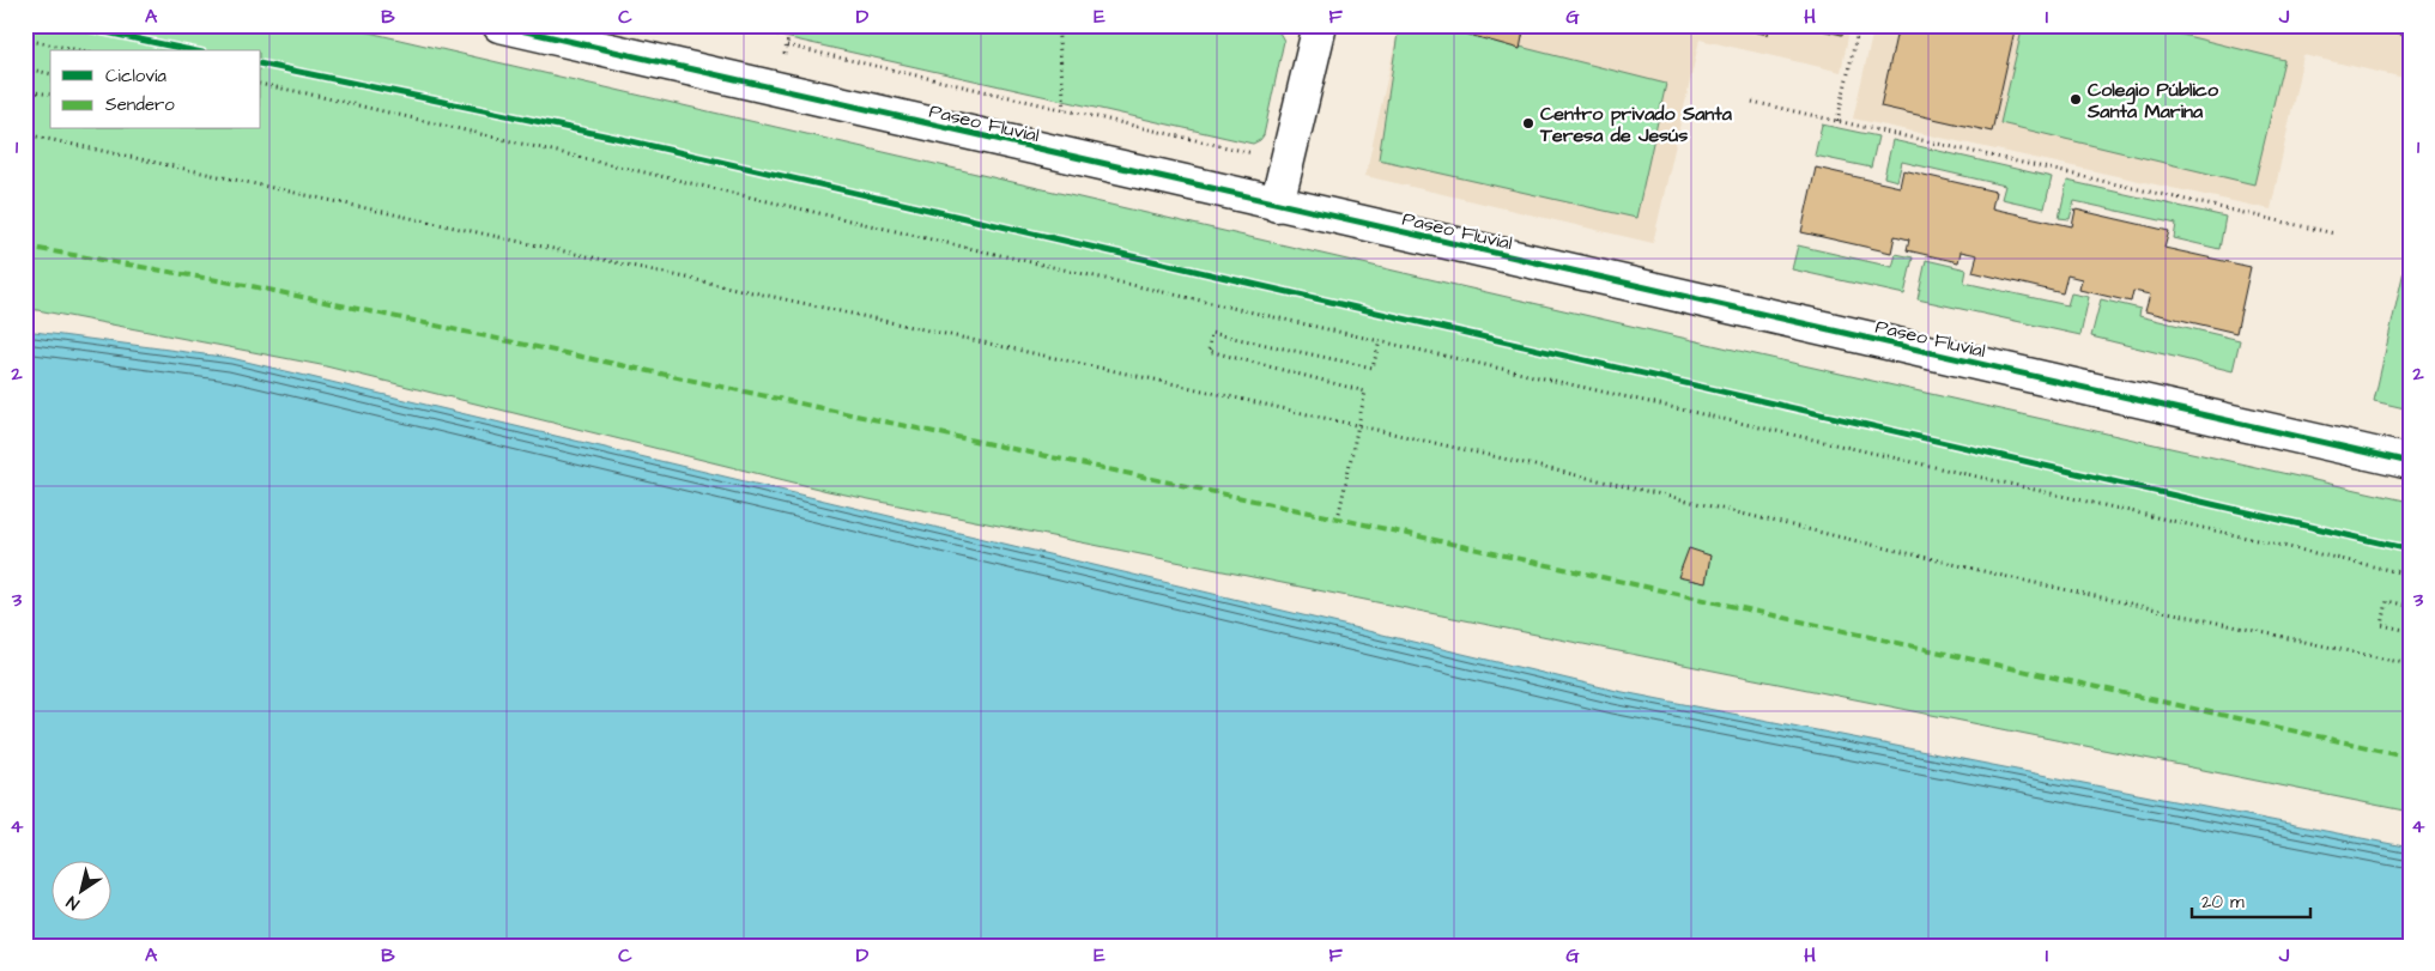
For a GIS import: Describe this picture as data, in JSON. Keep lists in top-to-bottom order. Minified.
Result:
{"streets":{"street":["Paseo Fluvial"]},"places":["Colegio Público Santa Marina","Centro privado Santa Teresa de Jesús"],"legend":["Ciclovía","Sendero"],"scale_bar":"20 m","north":"bottom left","grid":{"columns":["A","B","C","D","E","F","G","H","I","J"],"rows":["1","2","3","4"]}}
